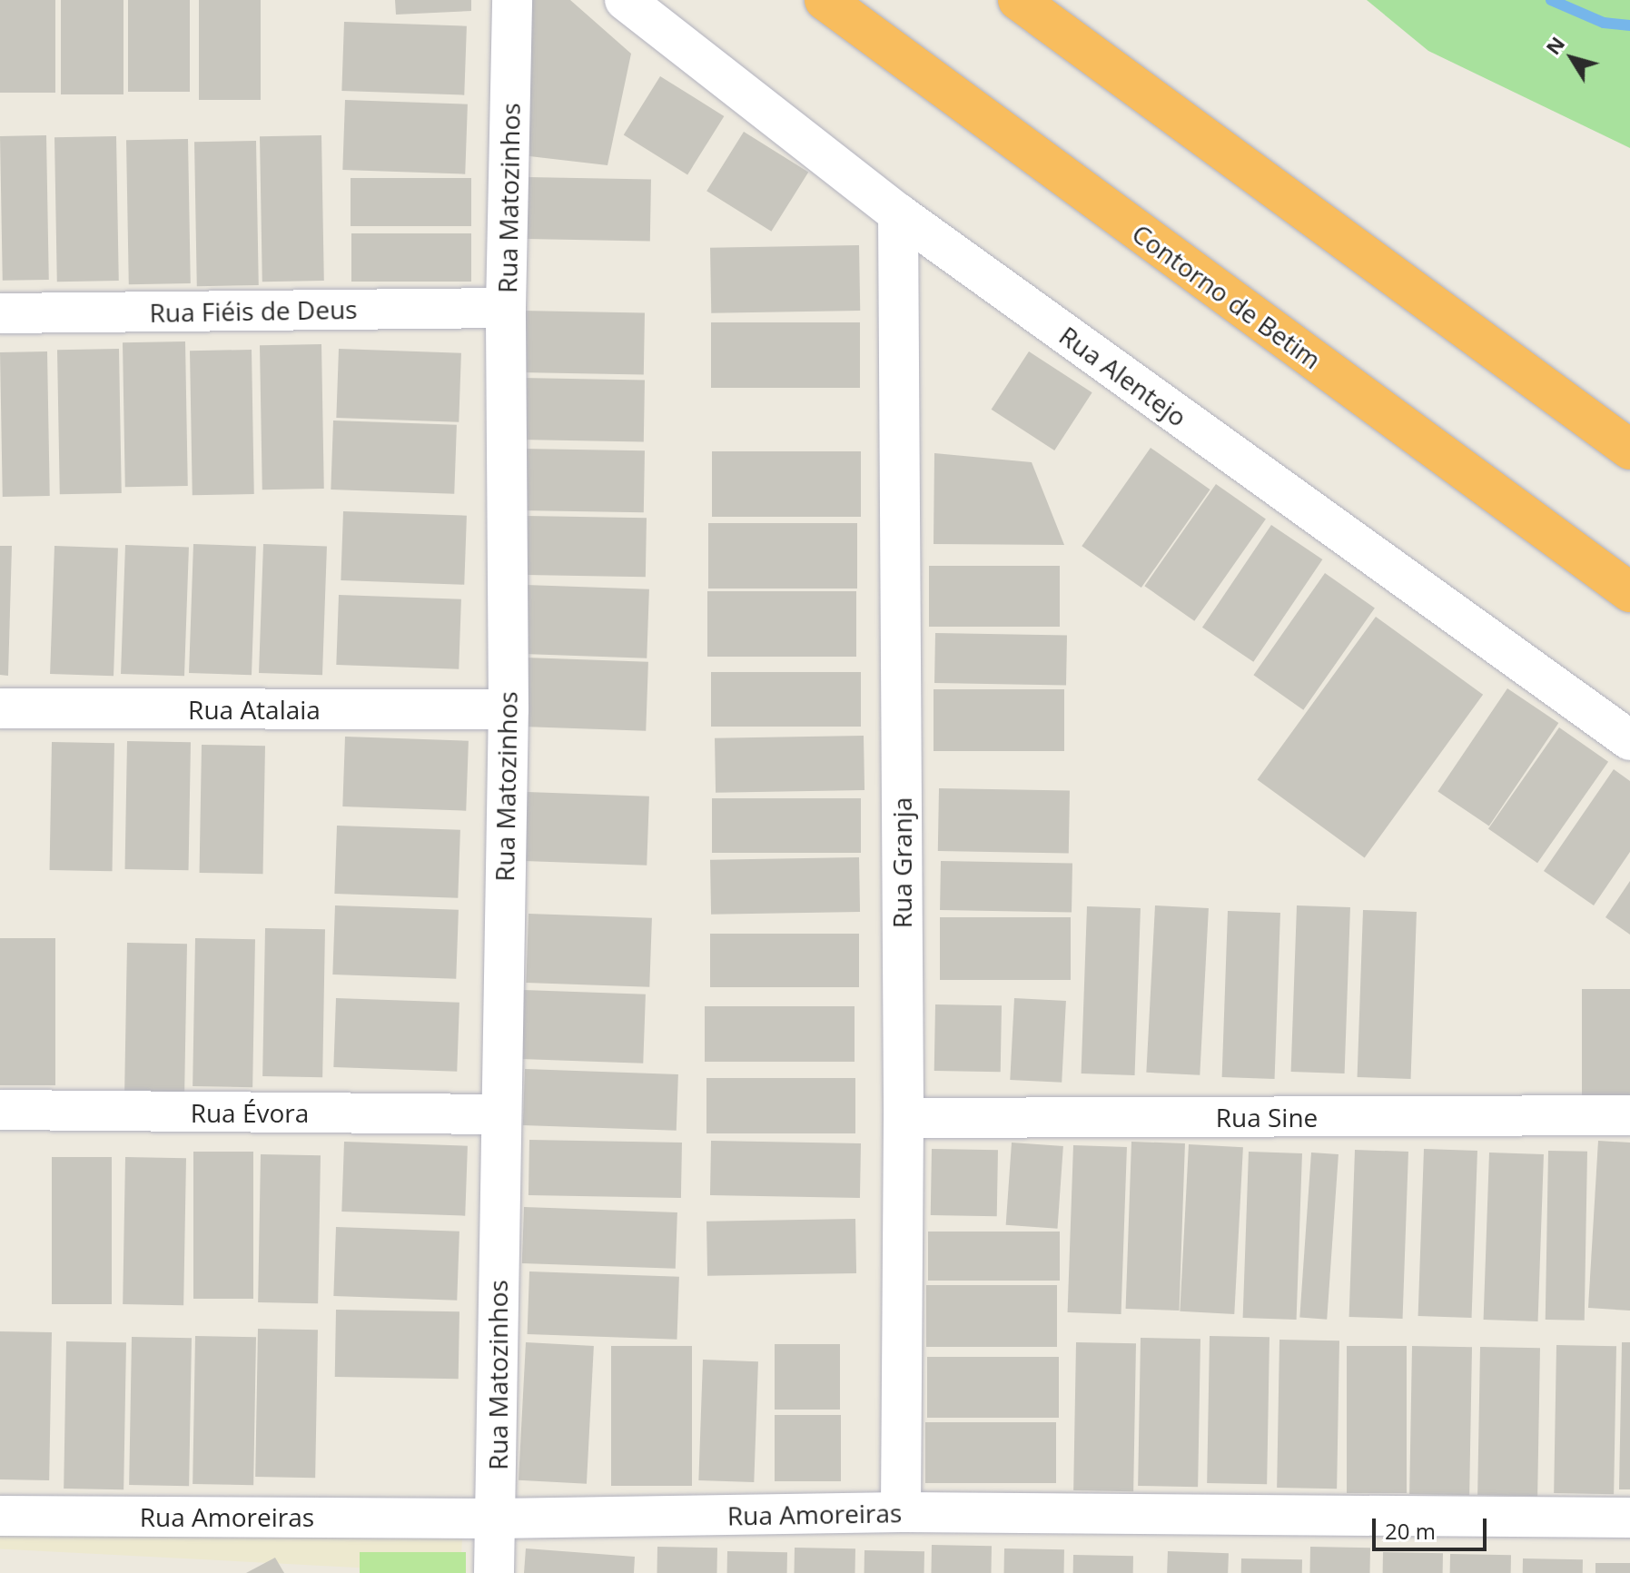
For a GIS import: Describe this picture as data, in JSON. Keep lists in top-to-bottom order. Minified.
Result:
{"streets":{"highway":["Contorno de Betim"],"street":["Rua Matozinhos","Rua Fiéis de Deus","Rua Alentejo","Rua Atalaia","Rua Granja","Rua Évora","Rua Sine","Rua Amoreiras"]},"crossings":[["Rua Matozinhos","Rua Fiéis de Deus"],["Rua Matozinhos","Rua Atalaia"],["Rua Matozinhos","Rua Évora"],["Rua Matozinhos","Rua Amoreiras"],["Rua Alentejo","Rua Granja"],["Rua Granja","Rua Sine"],["Rua Granja","Rua Amoreiras"]],"scale_bar":"20 m","north":"top left"}
